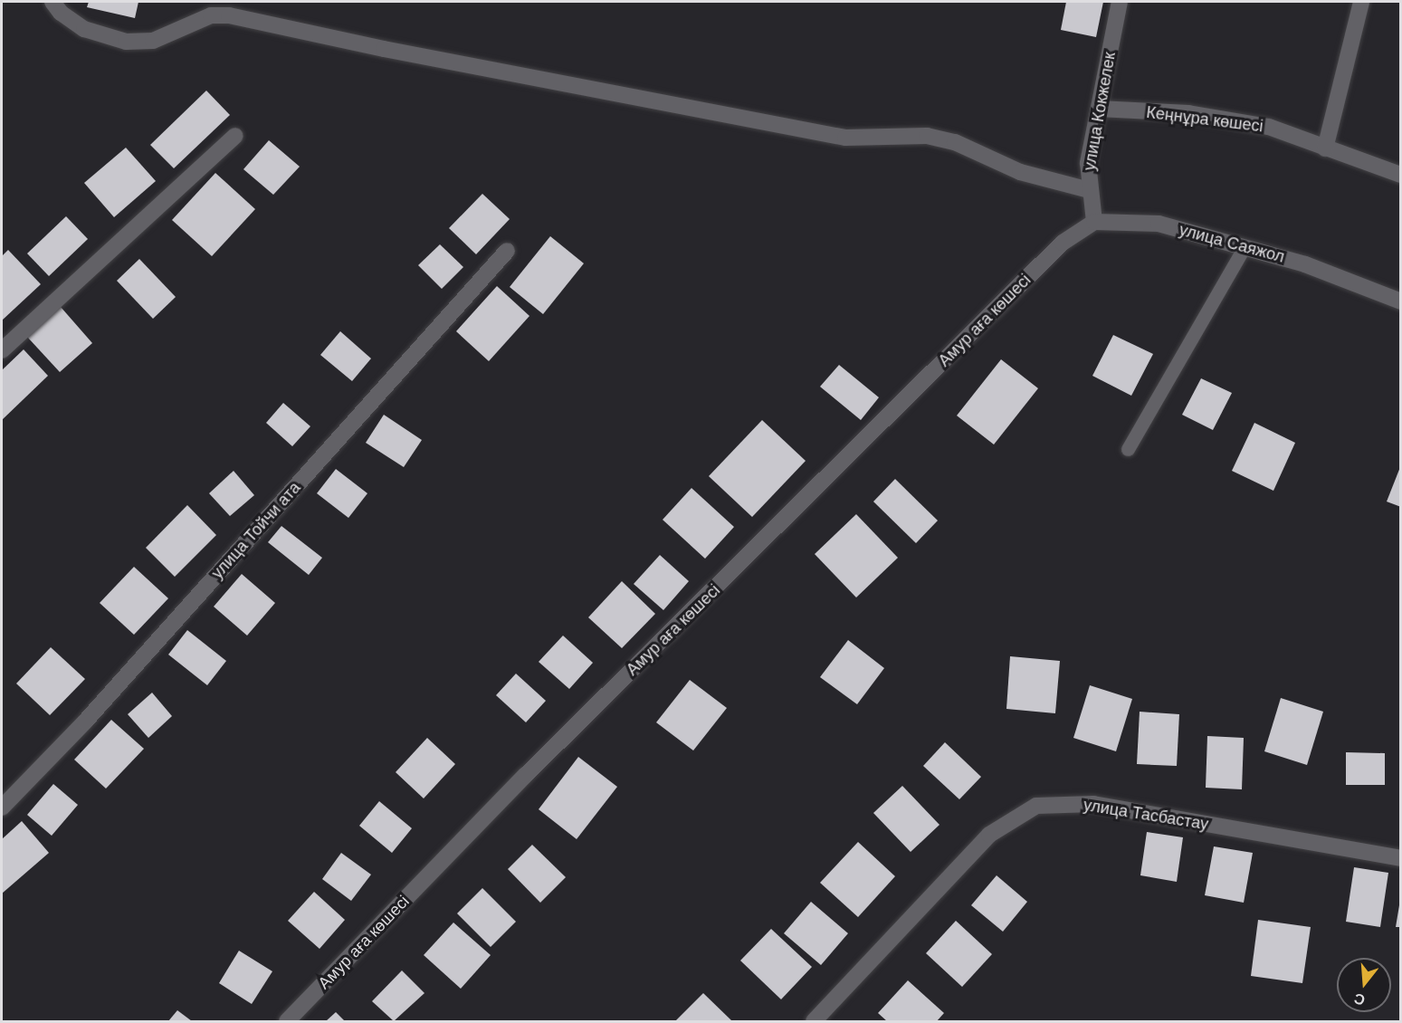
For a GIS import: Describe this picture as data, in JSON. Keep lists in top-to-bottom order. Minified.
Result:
{"streets":{"street":["улица Кокжелек","Кеңнұра көшесі","улица Саяжол","Амур аға көшесі","улица Тойчи ата","улица Тасбастау"]},"crossings":[["улица Кокжелек","Кеңнұра көшесі"],["улица Кокжелек","улица Саяжол"],["улица Кокжелек","Амур аға көшесі"],["улица Саяжол","Амур аға көшесі"]],"north":"bottom"}
